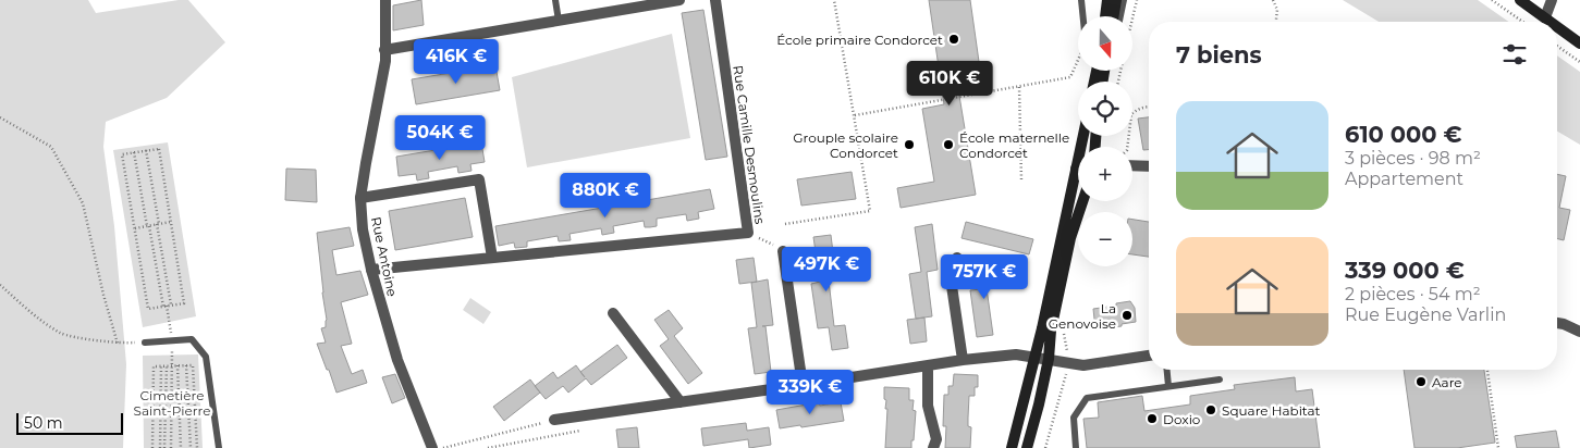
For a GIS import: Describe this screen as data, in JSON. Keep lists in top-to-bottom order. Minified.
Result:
{"streets":{"street":["Rue Camille Desmoulins","Rue Antoine"]},"crossings":[["Rue Camille Desmoulins","Rue Antoine"]],"parks":["Cimetière Saint-Pierre"],"places":["École primaire Condorcet","Grouple scolaire Condorcet","École maternelle Condorcet","La Genovoise","Aare","Square Habitat","Doxio"],"scale_bar":"50 m","north":"bottom","page":{"map_buttons":["+","−"],"heading":"7 biens","price":["416K €","610K €","504K €","880K €","497K €","757K €","339K €"],"list":[{"name":"610 000 €","note":"3 pièces · 98 m² · Appartement"},{"name":"339 000 €","note":"2 pièces · 54 m² · Rue Eugène Varlin"}],"scale":"50 m"}}
